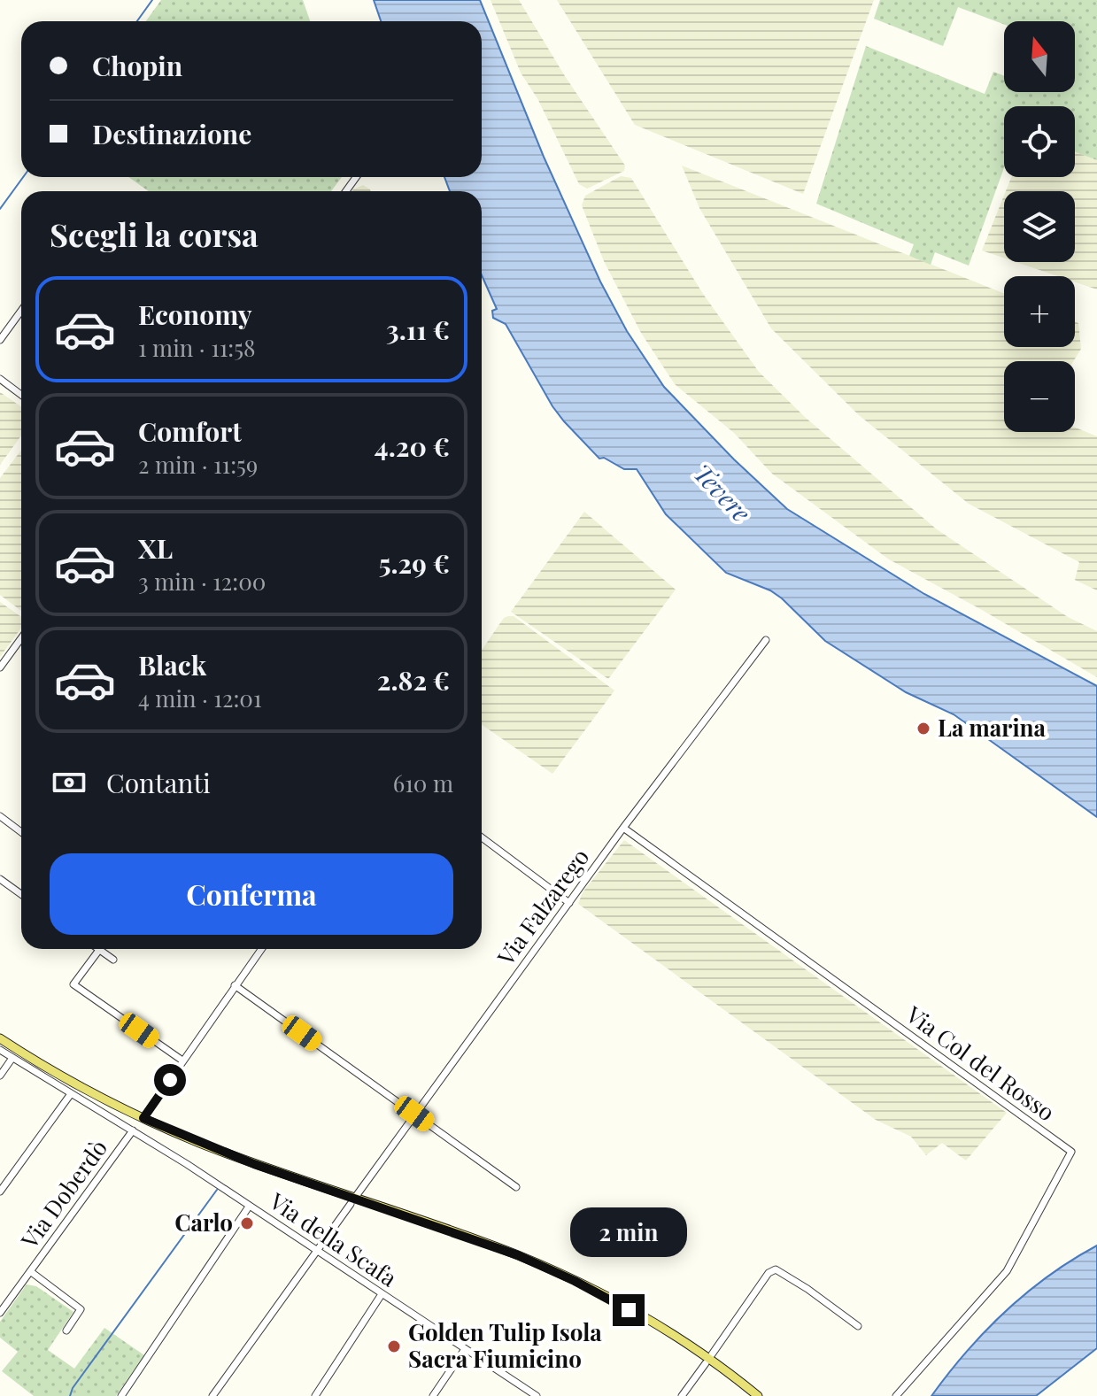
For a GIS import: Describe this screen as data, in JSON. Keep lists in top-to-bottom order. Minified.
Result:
{"streets":{"street":["Via Falzarego","Via Col del Rosso","Via Doberdò","Via della Scafa"]},"crossings":[["Via Falzarego","Via Col del Rosso"],["Via Falzarego","Via della Scafa"],["Via Doberdò","Via della Scafa"]],"water":["Tevere"],"places":["La marina","Carlo","Golden Tulip Isola Sacra Fiumicino"],"north":"top","page":{"map_buttons":["+","−"],"banner":["Chopin","Destinazione"],"heading":"Scegli la corsa","list":[{"name":"Economy","note":"1 min · 11:58","value":"3.11 €"},{"name":"Comfort","note":"2 min · 11:59","value":"4.20 €"},{"name":"XL","note":"3 min · 12:00","value":"5.29 €"},{"name":"Black","note":"4 min · 12:01","value":"2.82 €"}],"pay":["Contanti","610 m"],"buttons":"Conferma","bubble":"2 min"}}
